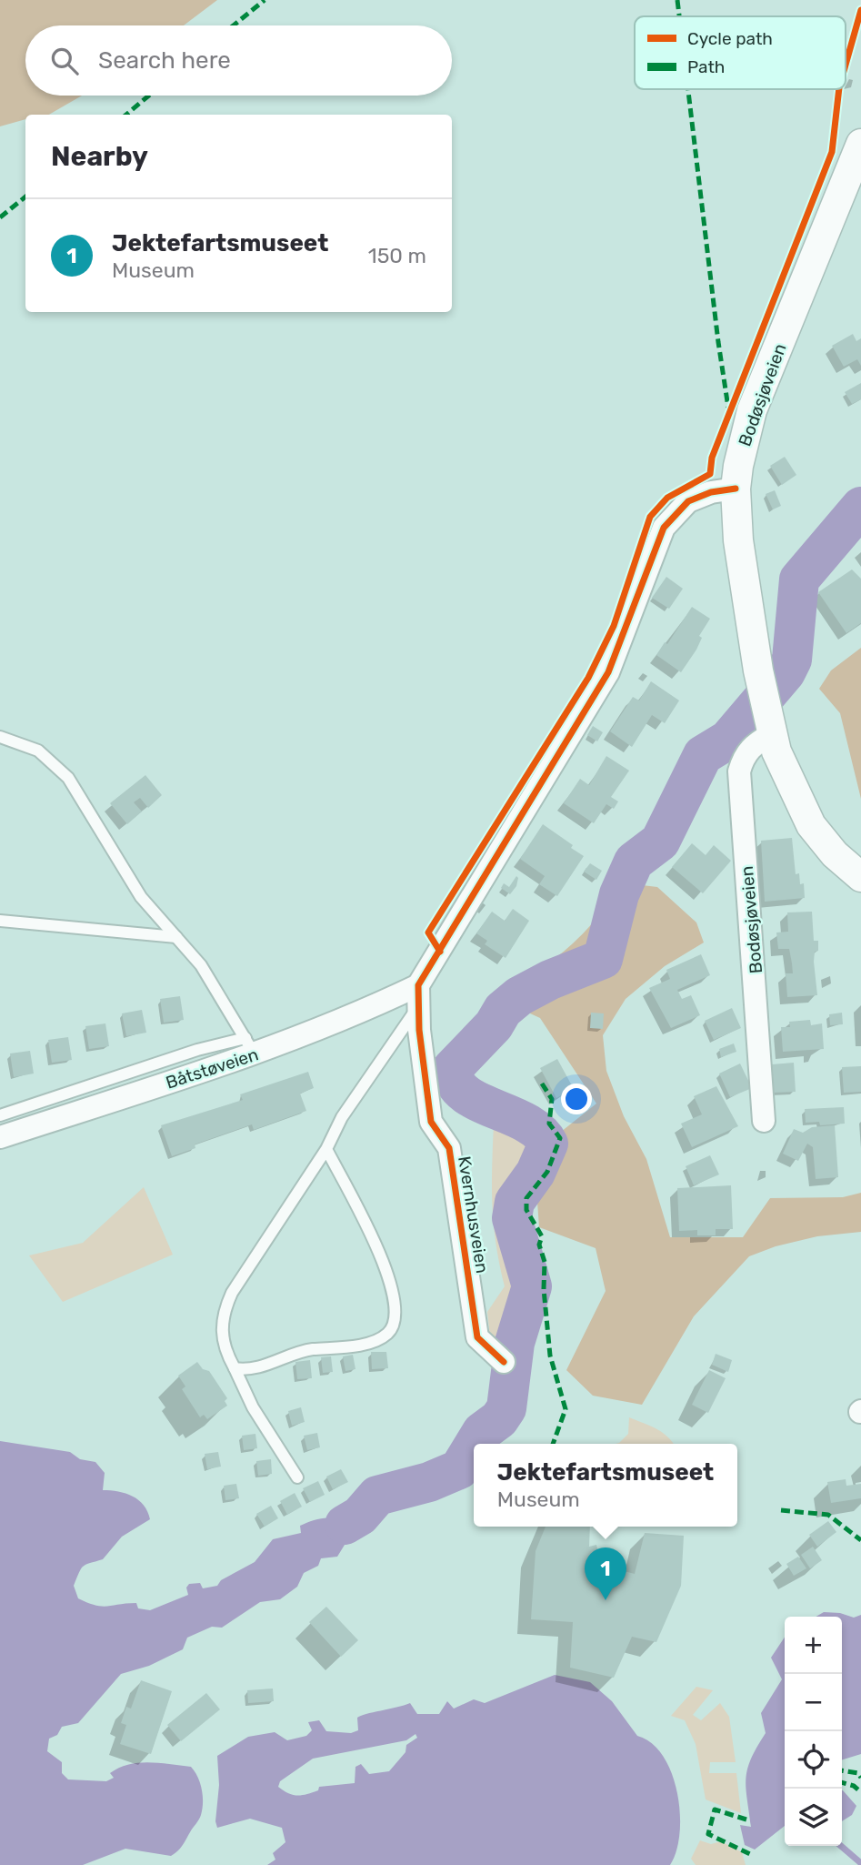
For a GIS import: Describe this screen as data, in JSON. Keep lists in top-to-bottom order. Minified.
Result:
{"streets":{"street":["Bodøsjøveien","Båtstøveien","Kvernhusveien"]},"crossings":[["Båtstøveien","Kvernhusveien"]],"legend":["Cycle path","Path"],"page":{"search":"Search here","heading":"Nearby","list":[{"mark":"1","name":"Jektefartsmuseet","note":"Museum","value":"150 m"}],"popup":["Jektefartsmuseet","Museum"],"pins":"1","map_buttons":["+","−"]}}
